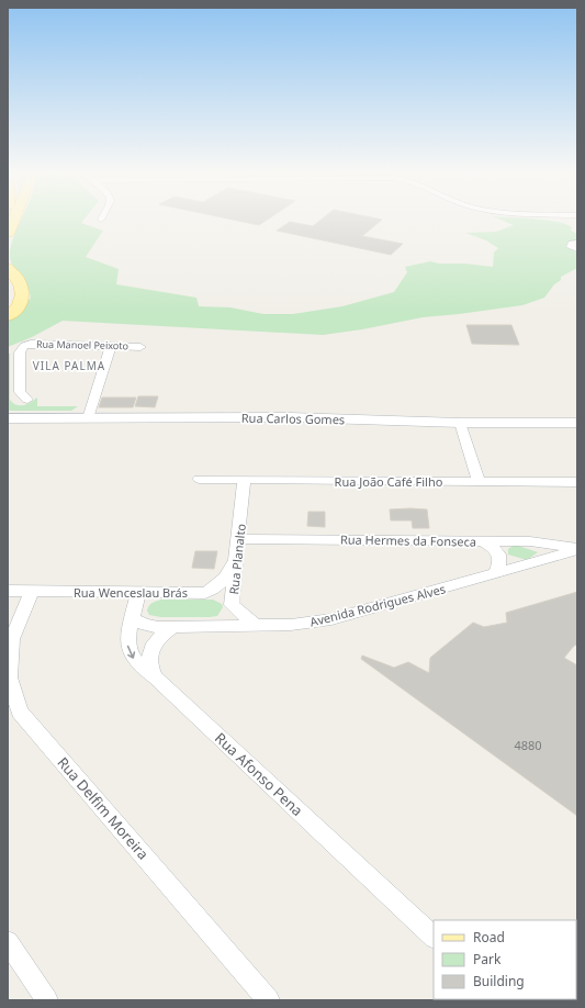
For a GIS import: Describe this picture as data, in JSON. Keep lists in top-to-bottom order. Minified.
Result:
{"streets":{"main road":["Rua Carlos Gomes"],"street":["Rua Manoel Peixoto","Rua João Café Filho","Rua Hermes da Fonseca","Rua Planalto","Rua Wenceslau Brás","Avenida Rodrigues Alves","Rua Afonso Pena","Rua Delfim Moreira"]},"crossings":[["Rua João Café Filho","Rua Planalto"],["Rua Hermes da Fonseca","Rua Planalto"],["Rua Hermes da Fonseca","Avenida Rodrigues Alves"],["Rua Planalto","Rua Wenceslau Brás"],["Rua Planalto","Avenida Rodrigues Alves"],["Rua Wenceslau Brás","Rua Afonso Pena"],["Rua Wenceslau Brás","Rua Delfim Moreira"],["Avenida Rodrigues Alves","Rua Afonso Pena"]],"districts":["VILA PALMA"],"house_numbers":["4880"],"legend":["Road","Park","Building"]}
